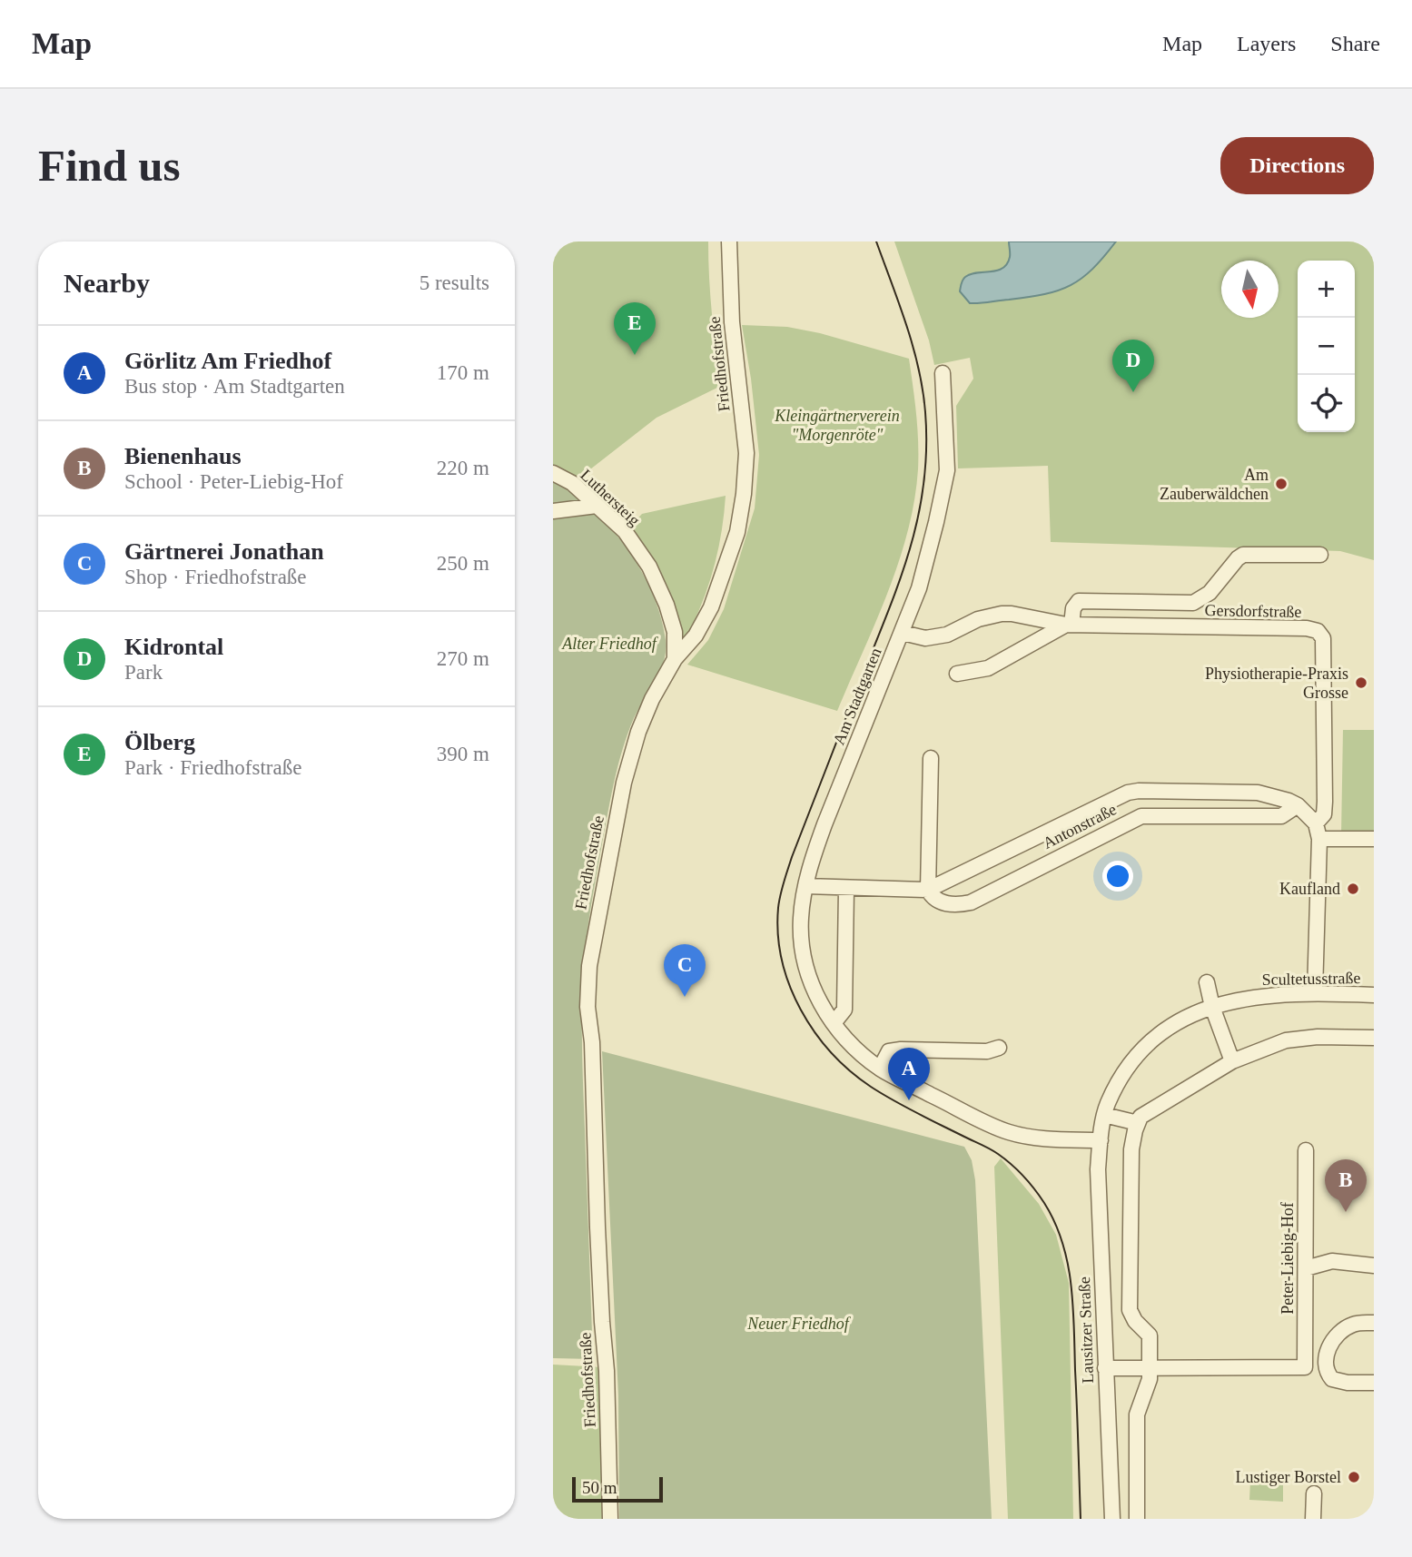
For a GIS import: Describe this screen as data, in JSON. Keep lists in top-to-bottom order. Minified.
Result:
{"streets":{"street":["Friedhofstraße","Luthersteig","Gersdorfstraße","Am Stadtgarten","Antonstraße","Scultetusstraße","Peter-Liebig-Hof","Lausitzer Straße"]},"crossings":[["Friedhofstraße","Luthersteig"],["Gersdorfstraße","Am Stadtgarten"],["Gersdorfstraße","Antonstraße"],["Am Stadtgarten","Antonstraße"],["Am Stadtgarten","Scultetusstraße"],["Am Stadtgarten","Lausitzer Straße"],["Scultetusstraße","Lausitzer Straße"]],"parks":["Kleingärtnerverein \"Morgenröte\"","Alter Friedhof","Neuer Friedhof"],"places":["Am Zauberwäldchen","Physiotherapie-Praxis Grosse","Kaufland","Lustiger Borstel"],"scale_bar":"50 m","north":"bottom","page":{"header":"Map","nav":["Map","Layers","Share"],"buttons":"Directions","title":"Find us","heading":["Nearby","5 results"],"map_buttons":["+","−"],"pins":["E","D","C","A","B"],"list":[{"mark":"A","name":"Görlitz Am Friedhof","note":"Bus stop · Am Stadtgarten","value":"170 m"},{"mark":"B","name":"Bienenhaus","note":"School · Peter-Liebig-Hof","value":"220 m"},{"mark":"C","name":"Gärtnerei Jonathan","note":"Shop · Friedhofstraße","value":"250 m"},{"mark":"D","name":"Kidrontal","note":"Park","value":"270 m"},{"mark":"E","name":"Ölberg","note":"Park · Friedhofstraße","value":"390 m"}],"scale":"50 m"}}
